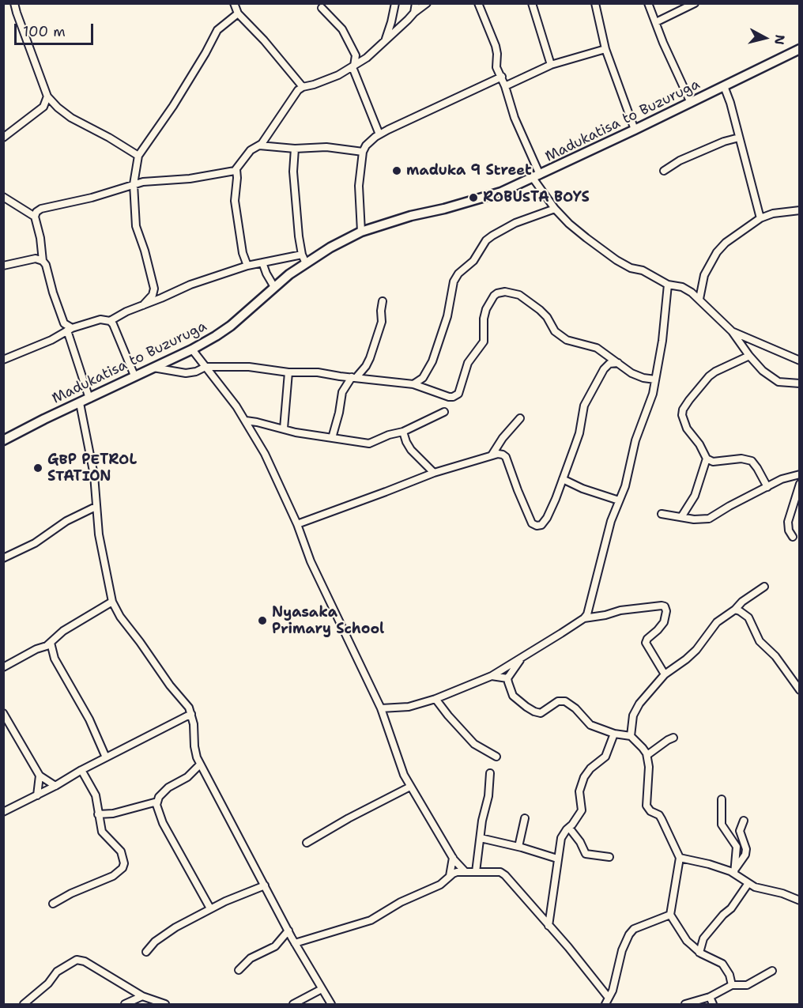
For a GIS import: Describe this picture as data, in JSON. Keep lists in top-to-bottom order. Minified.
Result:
{"streets":{"main road":["Madukatisa to Buzuruga"]},"places":["maduka 9 Street","ROBUSTA BOYS","GBP PETROL STATION","Nyasaka Primary School"],"scale_bar":"100 m","north":"right"}
